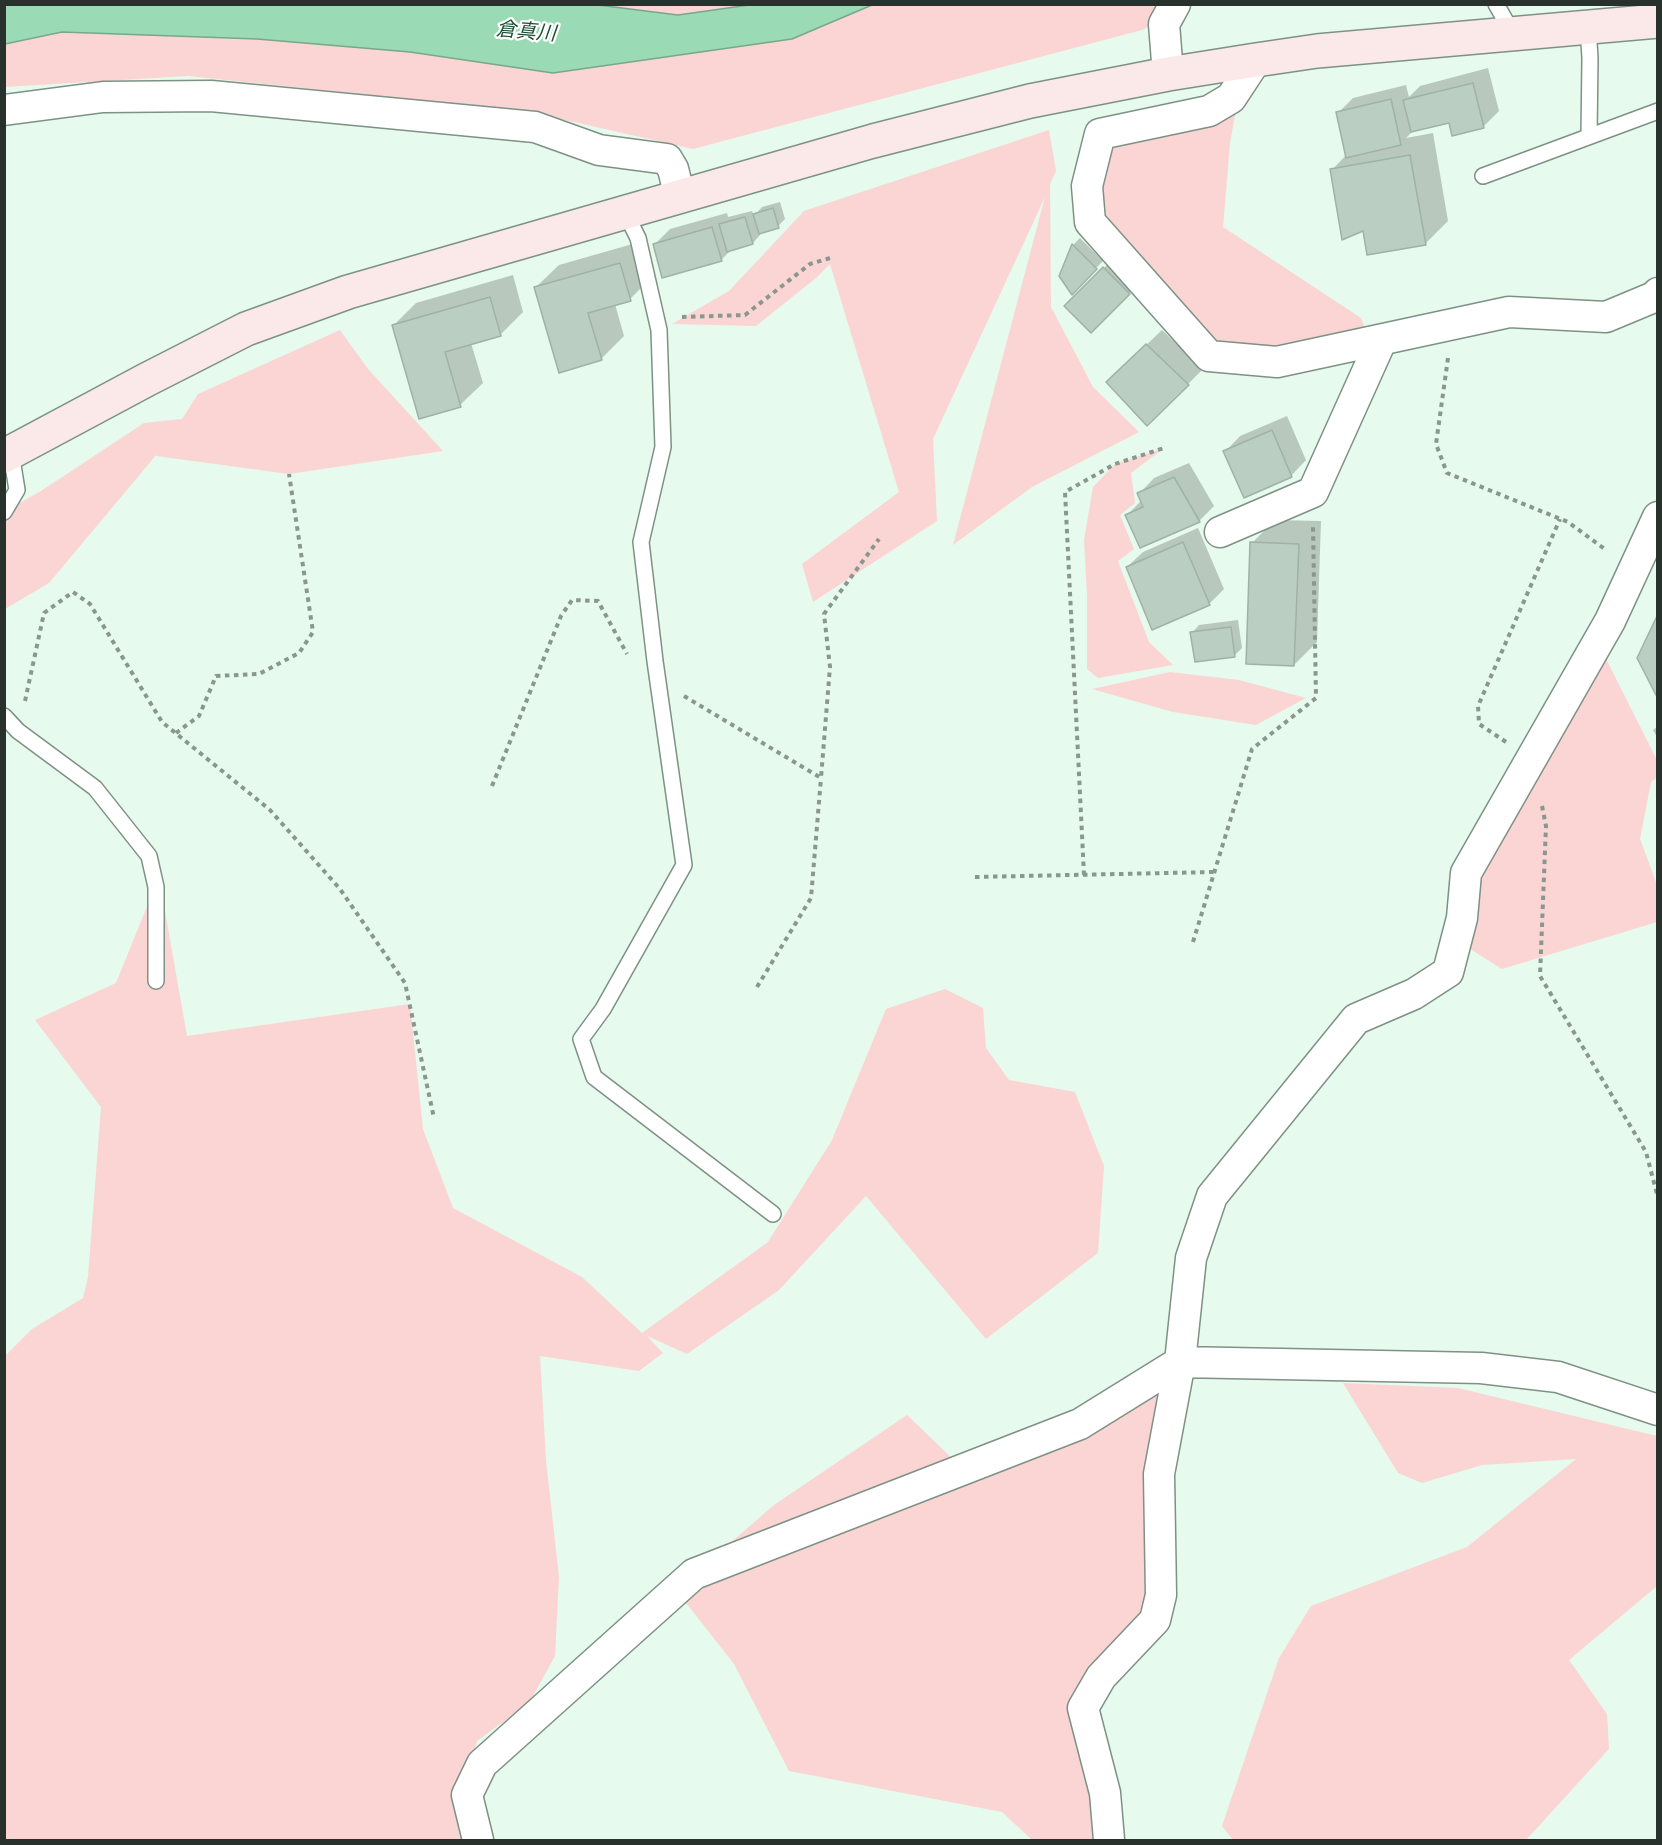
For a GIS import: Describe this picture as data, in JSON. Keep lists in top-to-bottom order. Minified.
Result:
{"water":["倉真川"]}
